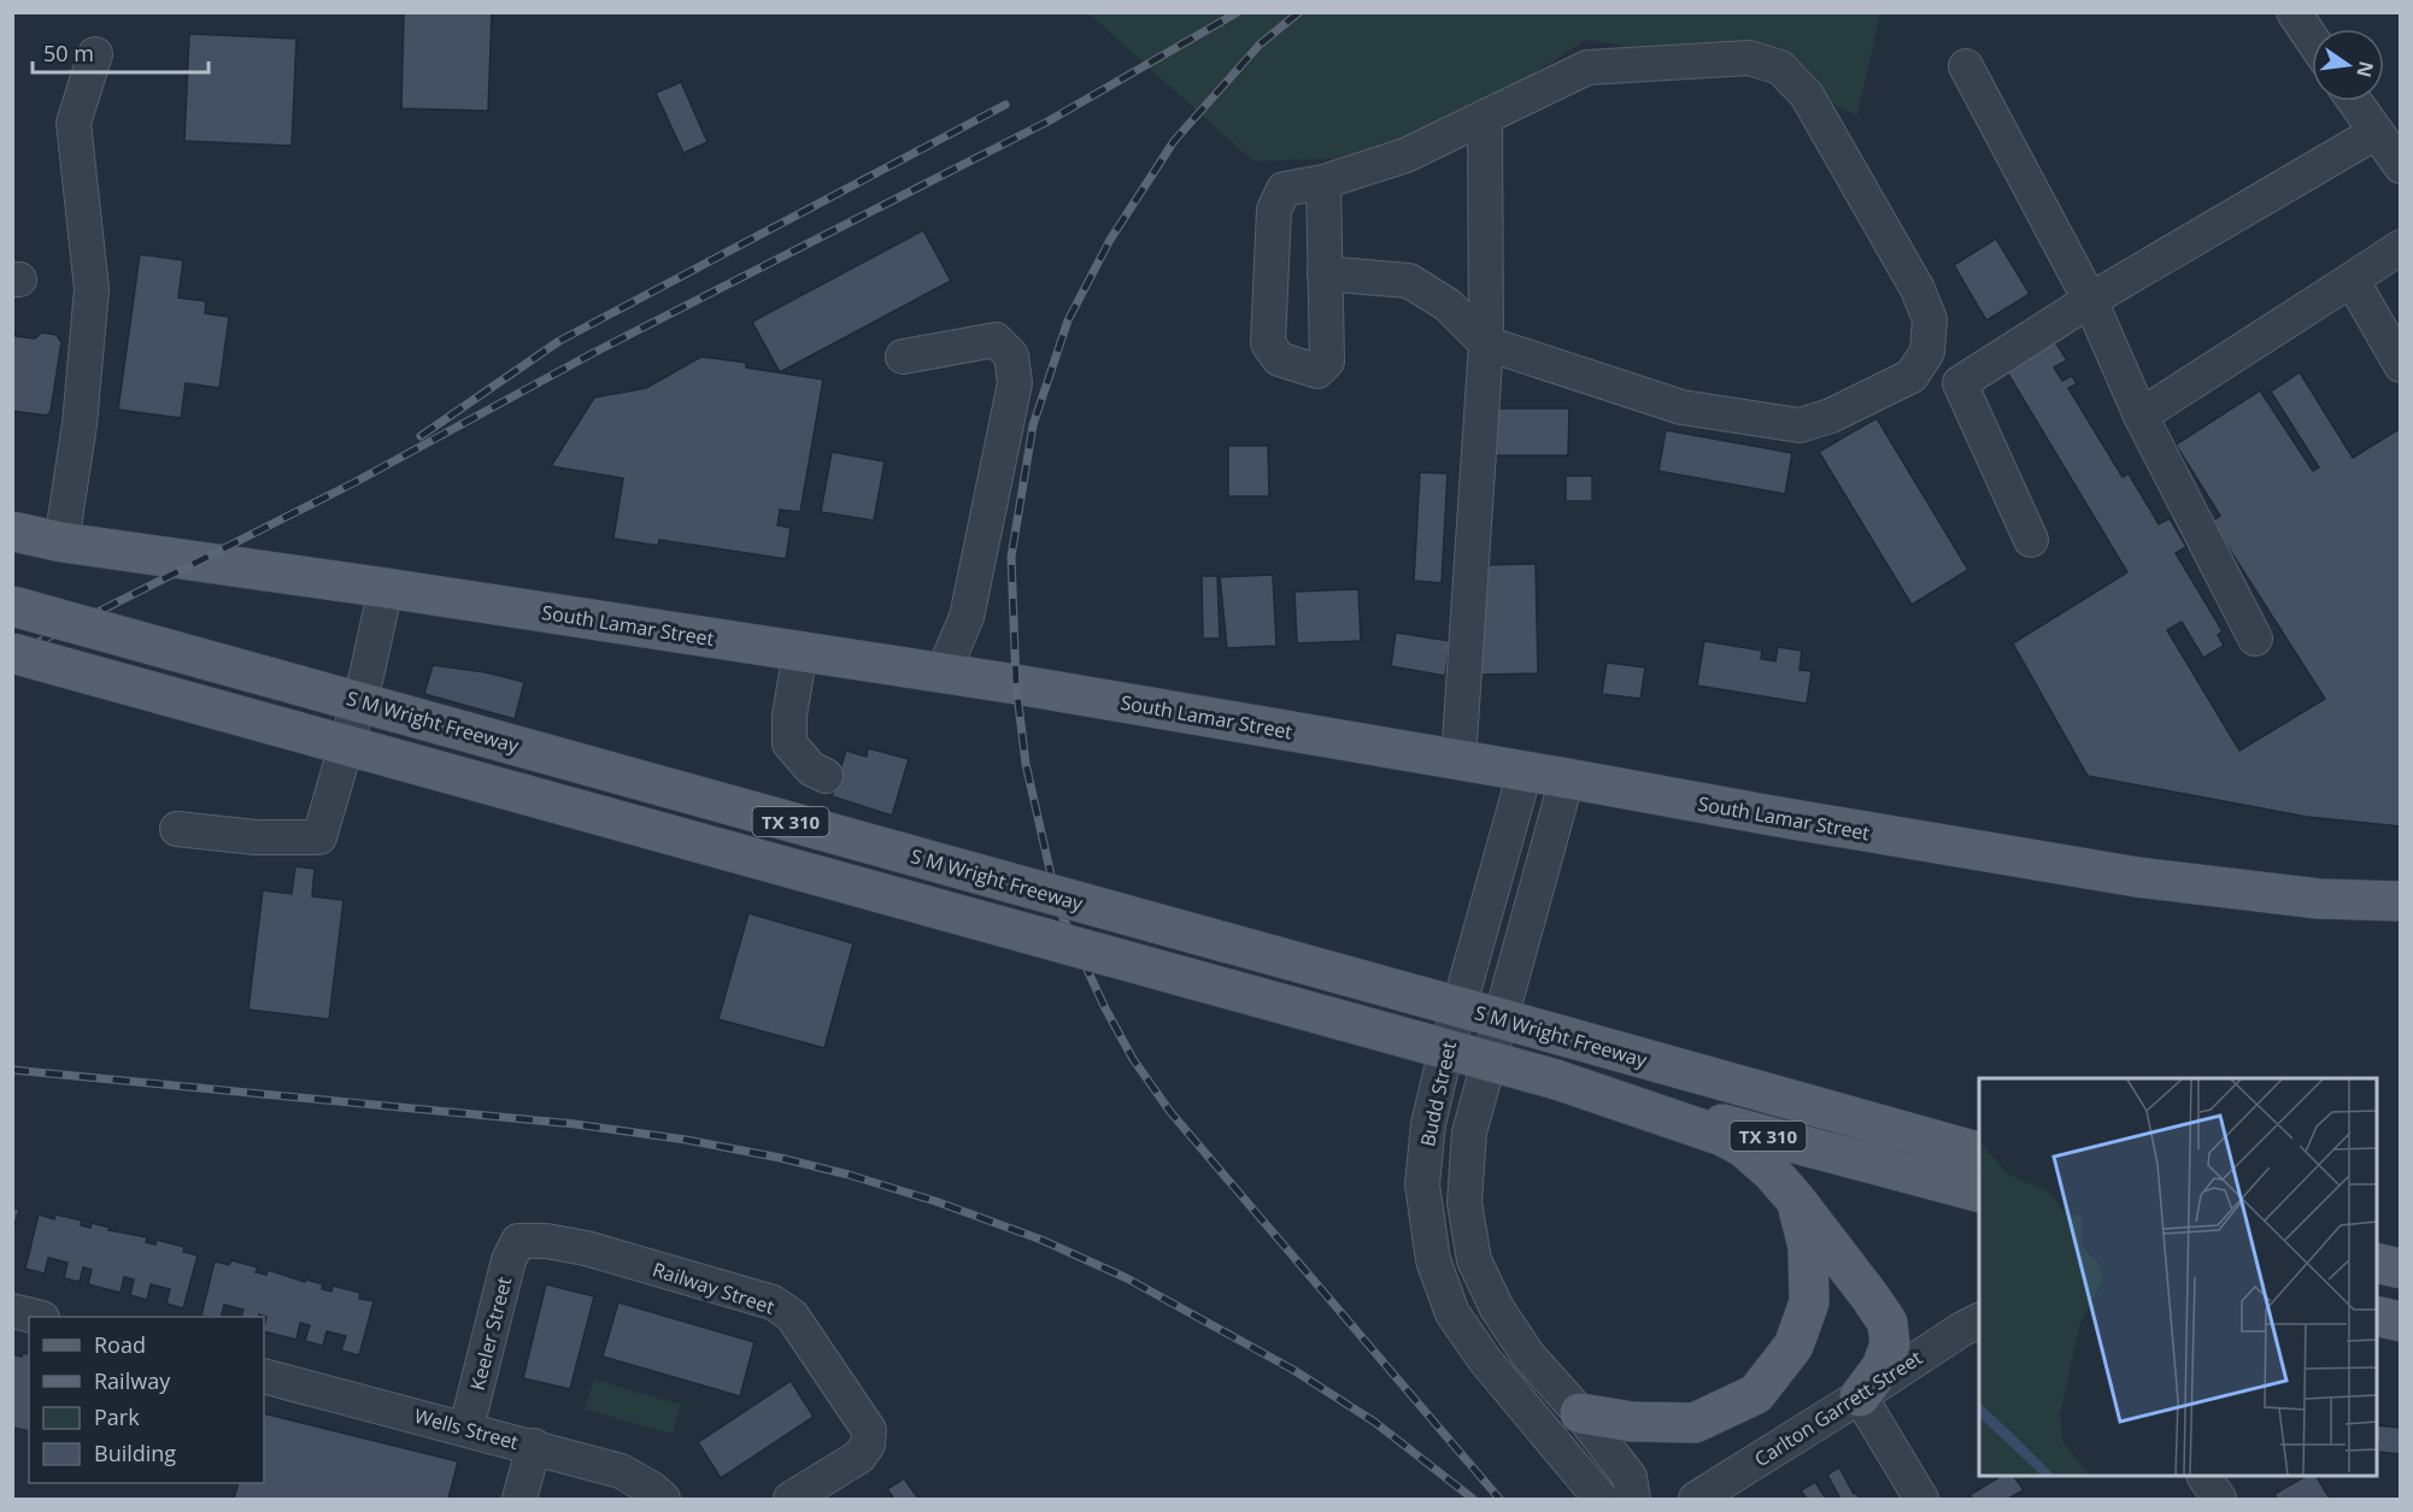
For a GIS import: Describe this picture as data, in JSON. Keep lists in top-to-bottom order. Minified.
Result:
{"streets":{"main road":["South Lamar Street","S M Wright Freeway","TX 310"],"street":["Budd Street","Railway Street","Keeler Street","Carlton Garrett Street","Wells Street"]},"crossings":[["South Lamar Street","Budd Street"],["Railway Street","Keeler Street"],["Keeler Street","Wells Street"]],"legend":["Road","Railway","Park","Building"],"scale_bar":"50 m","north":"right"}
